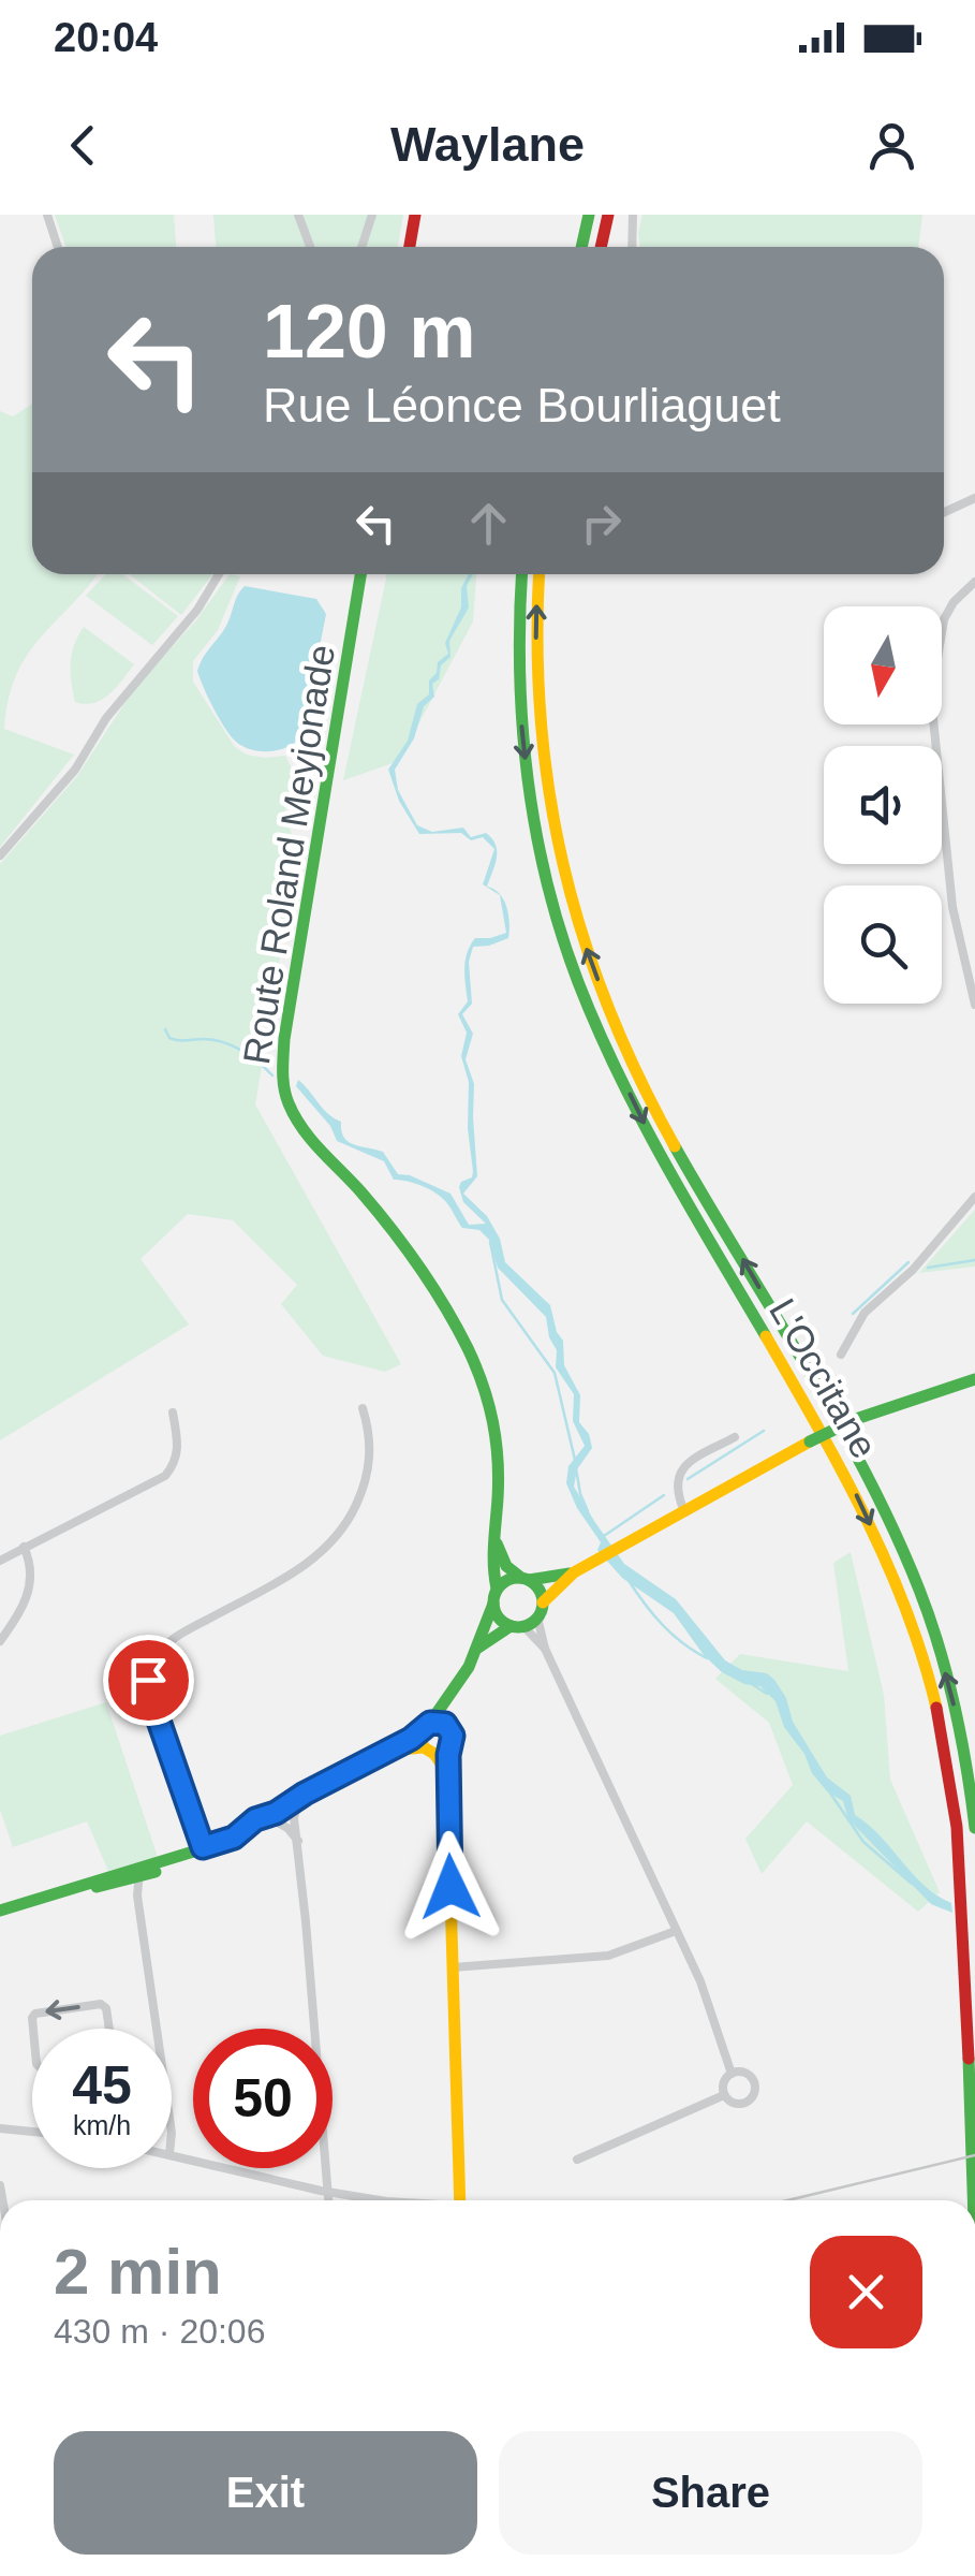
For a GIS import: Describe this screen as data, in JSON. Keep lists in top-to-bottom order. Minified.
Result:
{"streets":{"main road":["Route Roland Meyjonade","L'Occitane"]},"north":"bottom","page":{"status":"20:04","header":"Waylane","turn":["120 m","Rue Léonce Bourliaguet"],"speed":"45 km/h","limit":"50","heading":["2 min","430 m · 20:06"],"buttons":["Exit","Share"]}}
